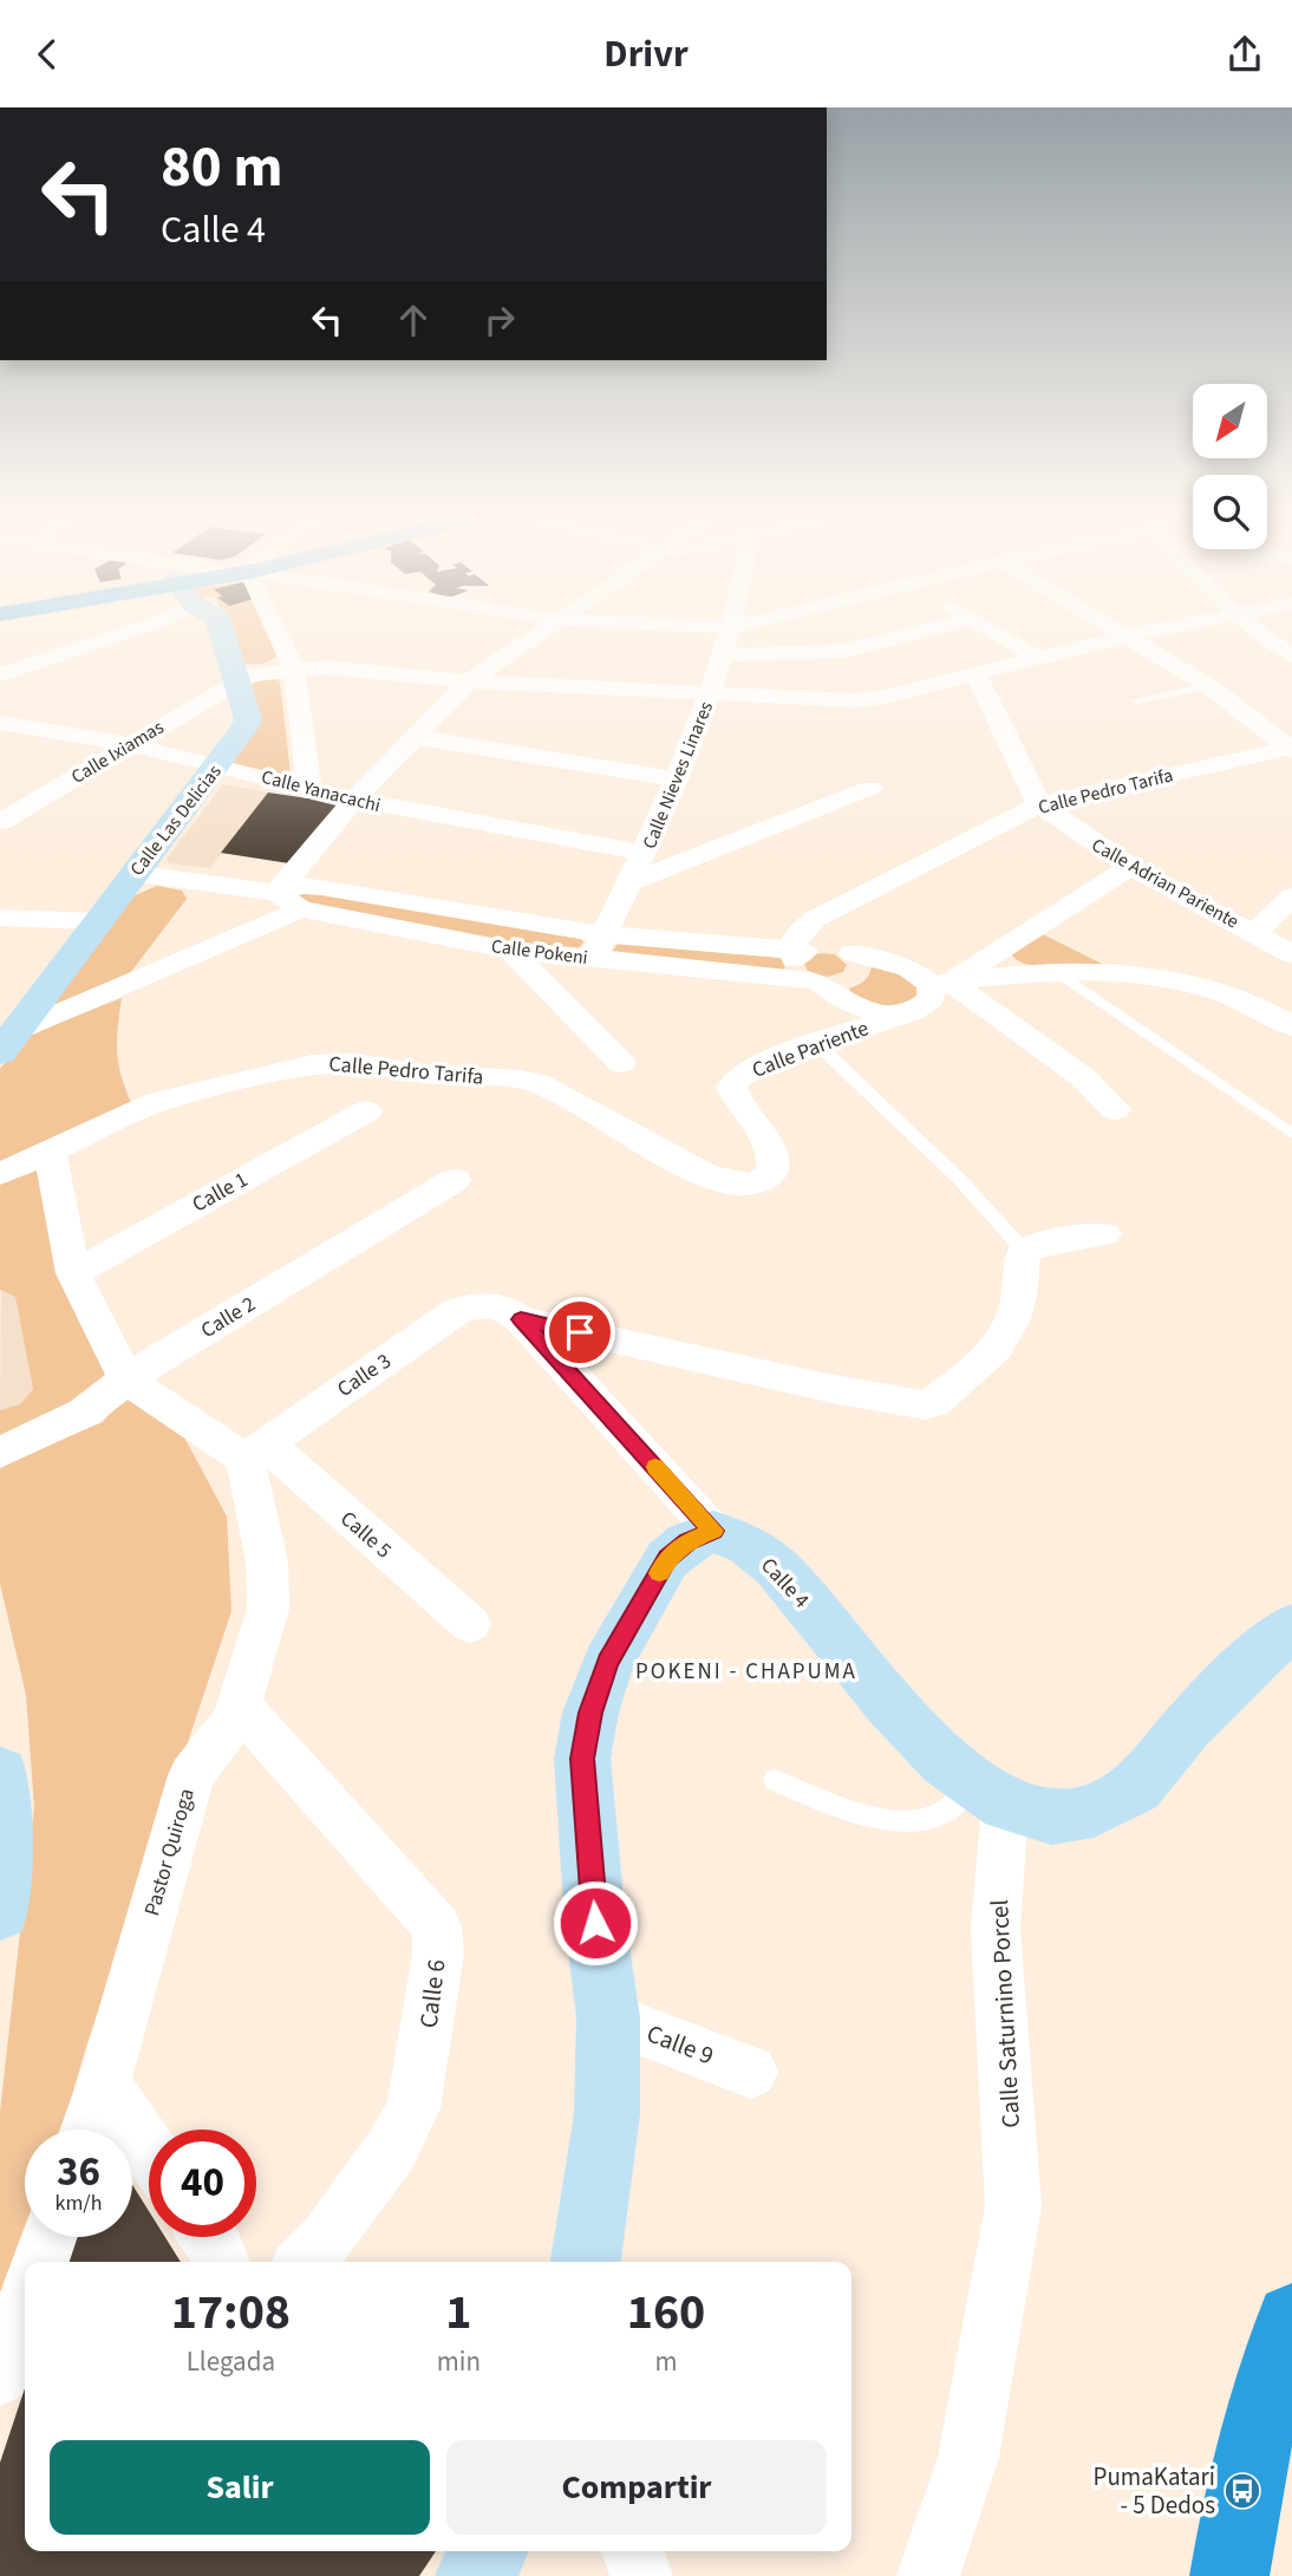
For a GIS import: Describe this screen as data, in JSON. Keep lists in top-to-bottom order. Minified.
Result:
{"streets":{"street":["Calle Ixiamas","Calle Nieves Linares","Calle Yanacachi","Calle Pedro Tarifa","Calle Las Delicias","Calle Adrian Pariente","Calle Pokeni","Calle Pariente","Calle 1","Calle 2","Calle 3","Calle 5","Calle 4","Pastor Quiroga","Calle 6","Calle Saturnino Porcel","Calle 9"]},"crossings":[["Calle Ixiamas","Calle Nieves Linares"],["Calle Ixiamas","Calle Yanacachi"],["Calle Ixiamas","Calle Las Delicias"],["Calle Ixiamas","Calle Adrian Pariente"],["Calle Nieves Linares","Calle Yanacachi"],["Calle Nieves Linares","Calle Pokeni"],["Calle Yanacachi","Calle Las Delicias"],["Calle Pedro Tarifa","Calle Adrian Pariente"],["Calle Pedro Tarifa","Calle Pokeni"],["Calle Pedro Tarifa","Calle Pariente"],["Calle Las Delicias","Calle Pokeni"],["Calle 3","Calle 5"],["Calle 3","Calle 4"],["Calle 3","Pastor Quiroga"],["Calle 5","Pastor Quiroga"],["Calle 4","Calle Saturnino Porcel"],["Pastor Quiroga","Calle 6"]],"districts":["POKENI - CHAPUMA"],"places":{"bus stop":["PumaKatari - 5 Dedos"]},"north":"bottom left","page":{"header":"Drivr","turn":["80 m","Calle 4"],"speed":"36 km/h","limit":"40","eta":["17:08","Llegada","1","min","160","m"],"buttons":["Salir","Compartir"]}}
